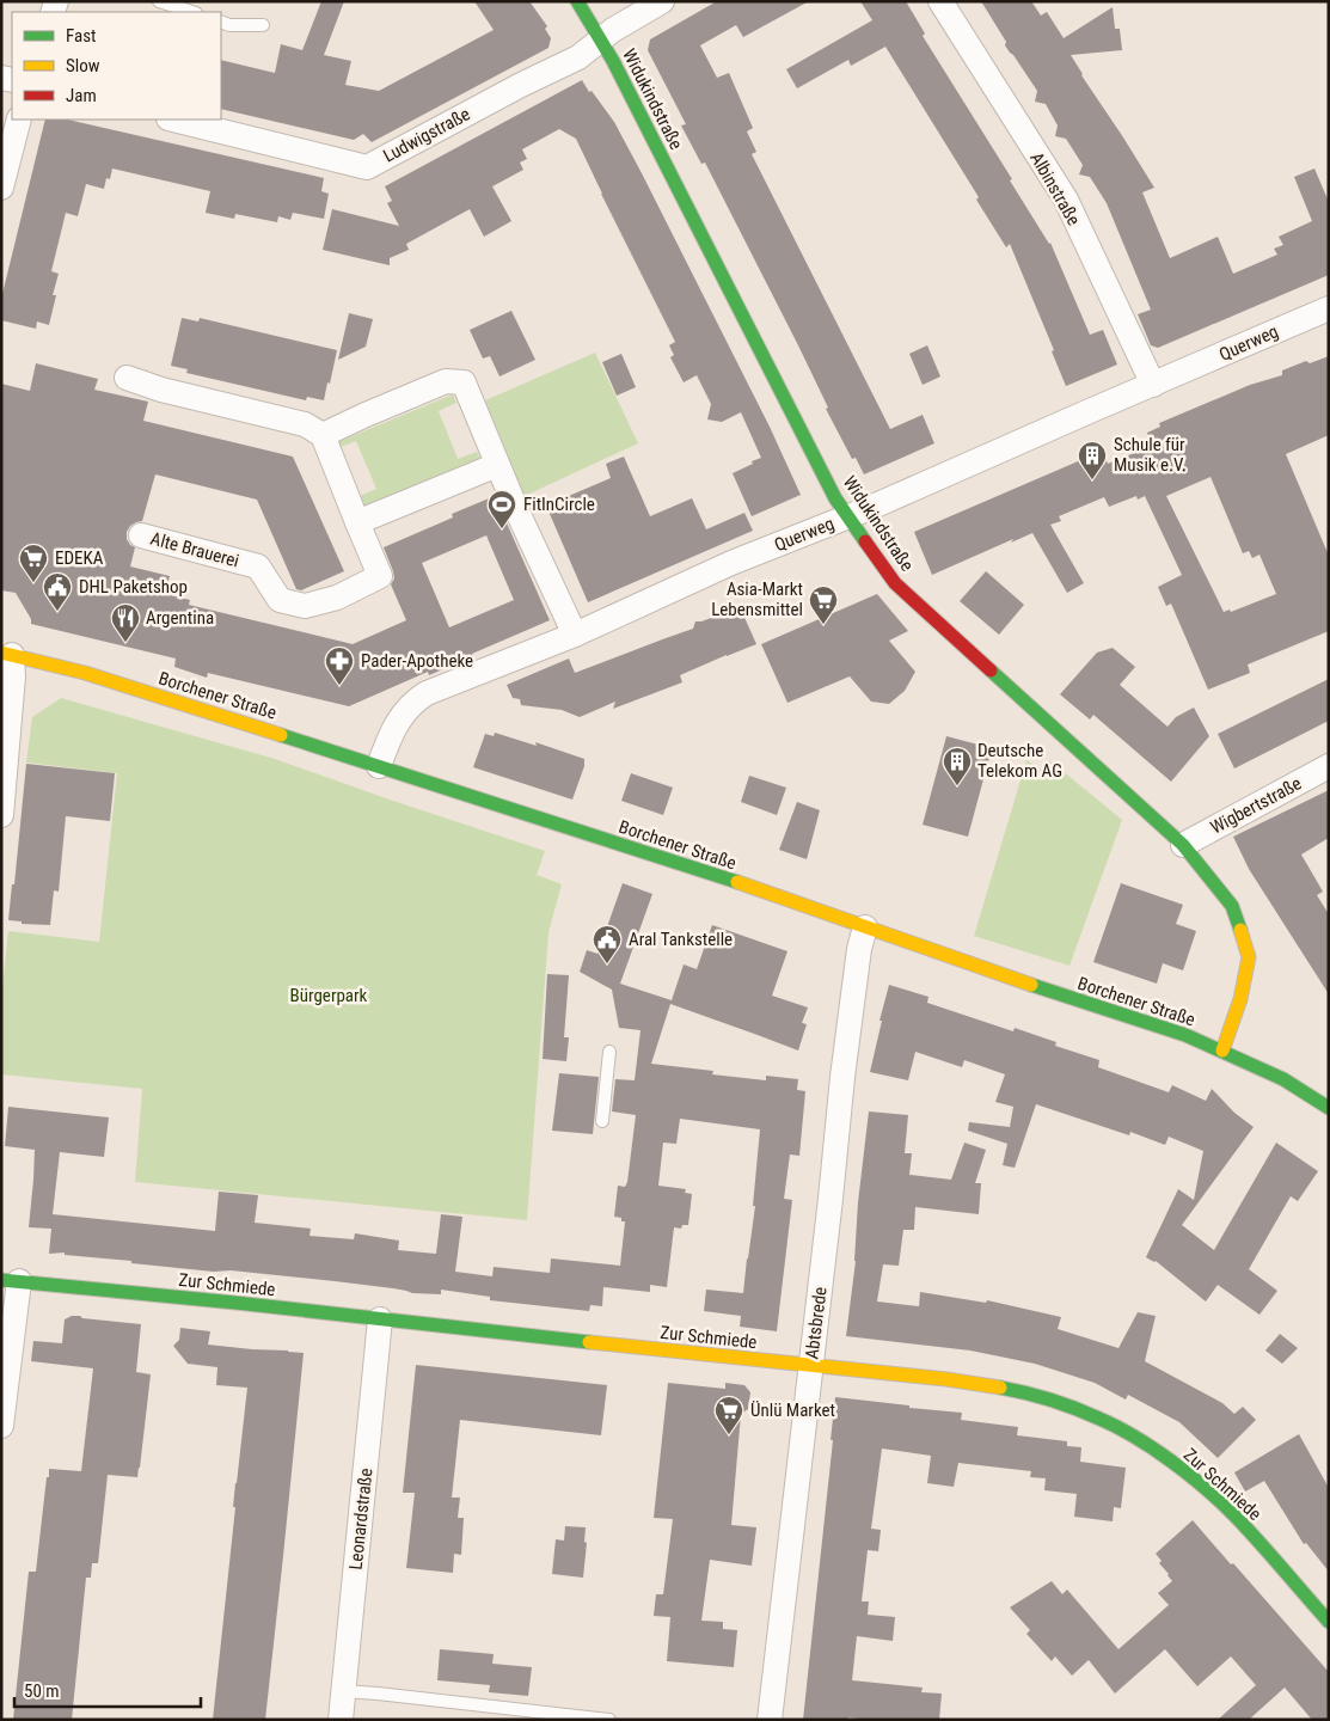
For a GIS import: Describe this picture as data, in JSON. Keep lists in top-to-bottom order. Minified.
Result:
{"streets":{"street":["Widukindstraße","Ludwigstraße","Albinstraße","Querweg","Alte Brauerei","Borchener Straße","Wigbertstraße","Zur Schmiede","Abtsbrede","Leonardstraße"]},"crossings":[["Widukindstraße","Ludwigstraße"],["Widukindstraße","Querweg"],["Widukindstraße","Borchener Straße"],["Widukindstraße","Wigbertstraße"],["Albinstraße","Querweg"],["Querweg","Borchener Straße"],["Borchener Straße","Abtsbrede"],["Zur Schmiede","Abtsbrede"],["Zur Schmiede","Leonardstraße"]],"parks":["Bürgerpark"],"places":{"building":["Schule für Musik e.V.","Deutsche Telekom AG"],"sports":["FitInCircle"],"supermarket":["EDEKA","Asia-Markt Lebensmittel","Ünlü Market"],"public building":["DHL Paketshop","Aral Tankstelle"],"restaurant":["Argentina"],"pharmacy":["Pader-Apotheke"]},"legend":["Fast","Slow","Jam"],"scale_bar":"50 m"}
